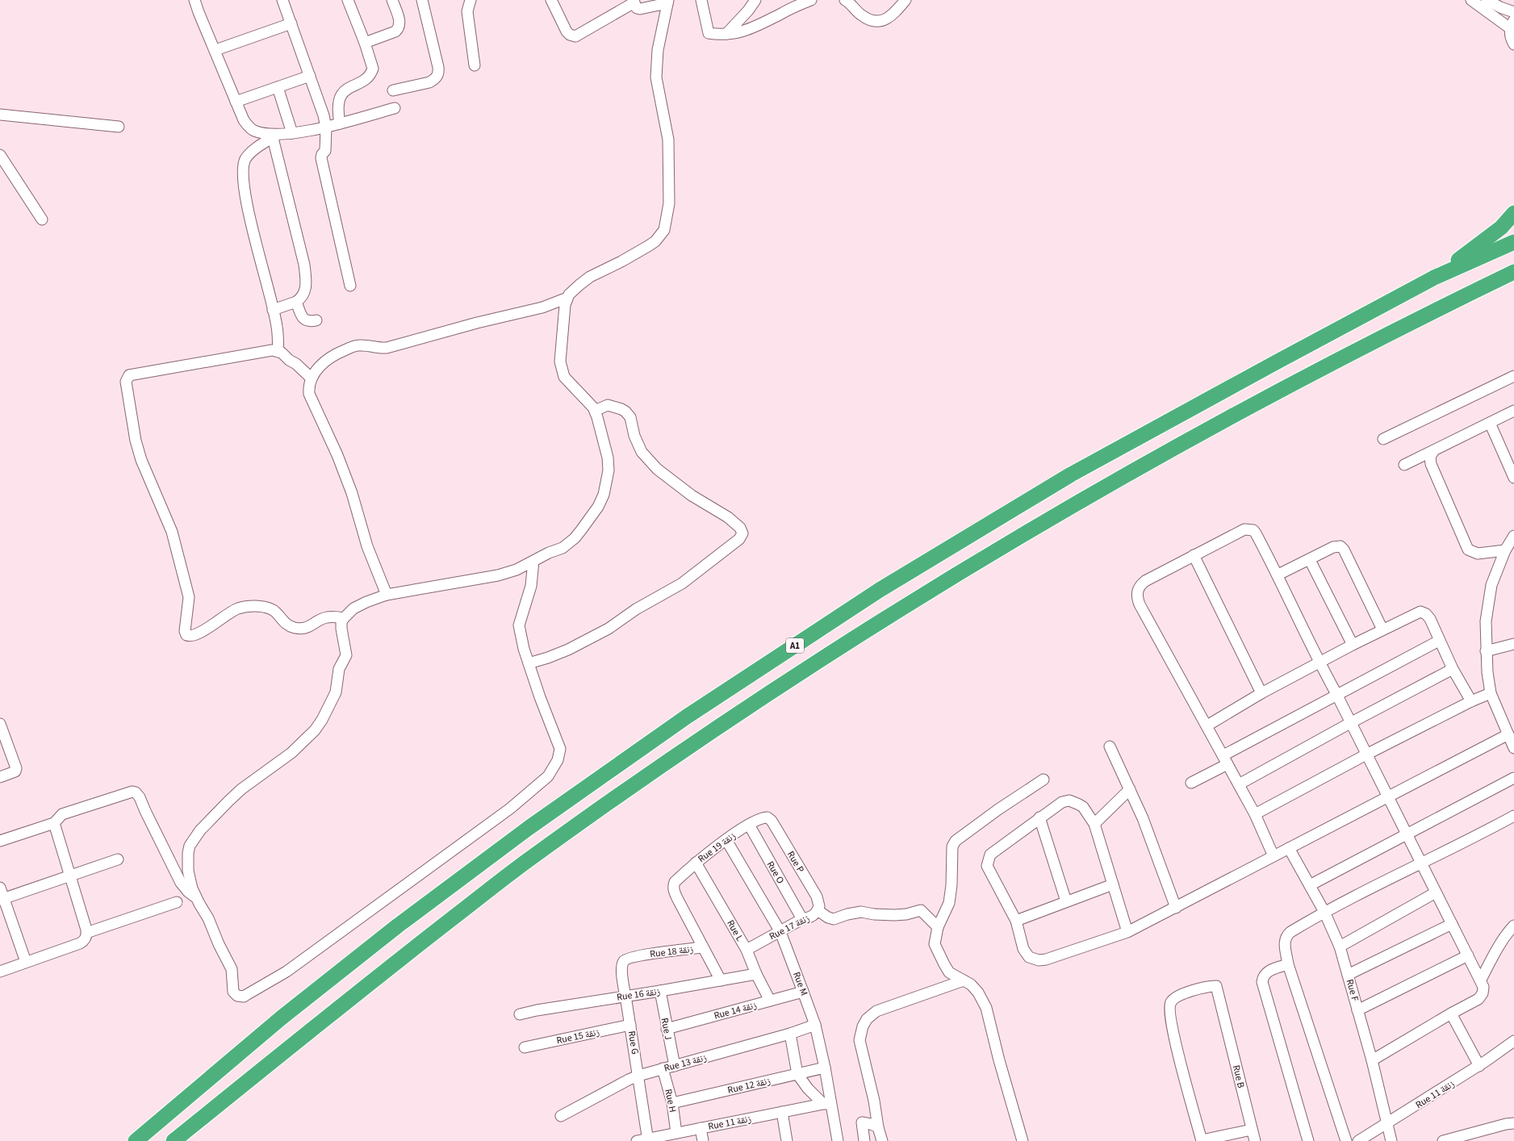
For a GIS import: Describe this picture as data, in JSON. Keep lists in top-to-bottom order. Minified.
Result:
{"streets":{"highway":["A1"],"street":["Rue 19 زنقة","Rue P","Rue O","Rue 17 زنقة","Rue L","Rue 18 زنقة","Rue M","Rue F","Rue 16 زنقة","Rue 14 زنقة","Rue J","Rue 15 زنقة","Rue G","Rue 13 زنقة","Rue B","Rue 12 زنقة","Rue 11 زنقة","Rue H"]},"crossings":[["Rue 19 زنقة","Rue P"],["Rue 19 زنقة","Rue O"],["Rue 19 زنقة","Rue L"],["Rue 19 زنقة","Rue 18 زنقة"],["Rue 19 زنقة","Rue M"],["Rue 19 زنقة","Rue 16 زنقة"],["Rue P","Rue 17 زنقة"],["Rue O","Rue 17 زنقة"],["Rue 17 زنقة","Rue L"],["Rue 17 زنقة","Rue M"],["Rue L","Rue 16 زنقة"],["Rue L","Rue 14 زنقة"],["Rue 18 زنقة","Rue G"],["Rue M","Rue 14 زنقة"],["Rue M","Rue 13 زنقة"],["Rue M","Rue 12 زنقة"],["Rue M","Rue 11 زنقة"],["Rue F","Rue 11 زنقة"],["Rue 16 زنقة","Rue J"],["Rue 16 زنقة","Rue G"],["Rue 14 زنقة","Rue J"],["Rue J","Rue 13 زنقة"],["Rue 15 زنقة","Rue G"],["Rue G","Rue 13 زنقة"],["Rue G","Rue 11 زنقة"],["Rue 13 زنقة","Rue H"],["Rue 12 زنقة","Rue H"],["Rue 11 زنقة","Rue H"]]}
